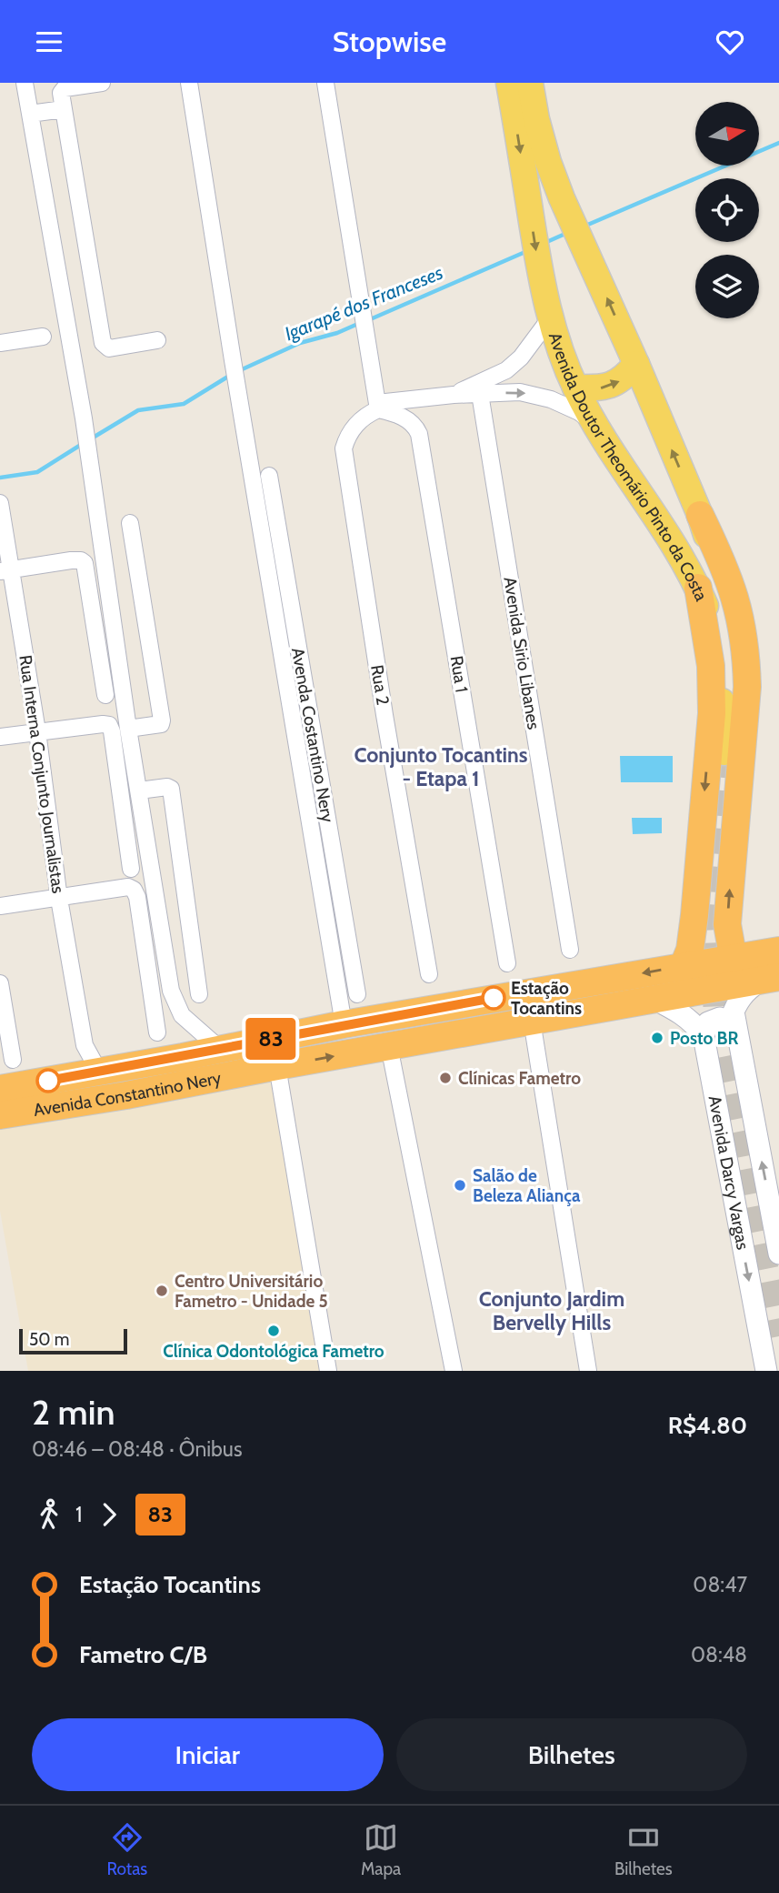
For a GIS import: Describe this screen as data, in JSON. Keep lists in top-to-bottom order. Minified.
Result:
{"streets":{"highway":["Avenida Constantino Nery"],"main road":["Avenida Doutor Theomário Pinto da Costa"],"street":["Avenida Sirio Libanes","Rua 1","Rua 2","Avenda Costantino Nery","Rua Interna Conjunto Journalistas","Avenida Darcy Vargas"]},"crossings":[["Rua 1","Rua 2"],["Rua Interna Conjunto Journalistas","Avenida Constantino Nery"],["Avenida Constantino Nery","Avenida Darcy Vargas"]],"districts":["Conjunto Tocantins - Etapa 1","Conjunto Jardim Bervelly Hills"],"water":["Igarapé dos Franceses"],"places":["Estação Tocantins","Posto BR","Clínicas Fametro","Salão de Beleza Aliança","Centro Universitário Fametro - Unidade 5","Clínica Odontológica Fametro"],"lines":["bus line 83"],"scale_bar":"50 m","north":"right","page":{"header":"Stopwise","on_map":"83","scale":"50 m","heading":["2 min","08:46 – 08:48 · Ônibus","R$4.80"],"legs":["1","83"],"list":[{"name":"Estação Tocantins","value":"08:47"},{"name":"Fametro C/B","value":"08:48"}],"buttons":["Iniciar","Bilhetes"],"tabs":["Rotas","Mapa","Bilhetes"]}}
